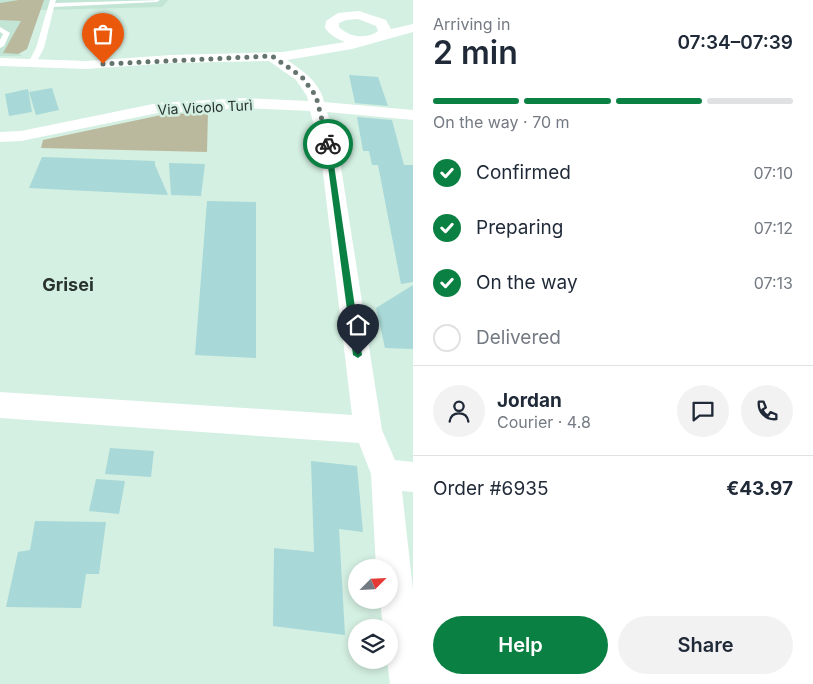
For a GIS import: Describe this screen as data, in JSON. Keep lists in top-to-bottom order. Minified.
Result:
{"streets":{"street":["Via Vicolo Turì"]},"districts":["Grisei"],"north":"top right","page":{"heading":["2 min","Arriving in","07:34–07:39"],"panel":["Jordan","Courier · 4.8","Order #6935","€43.97"],"bar":"On the way · 70 m","list":[["Confirmed","07:10"],["Preparing","07:12"],["On the way","07:13"],"Delivered"],"buttons":["Help","Share"]}}
